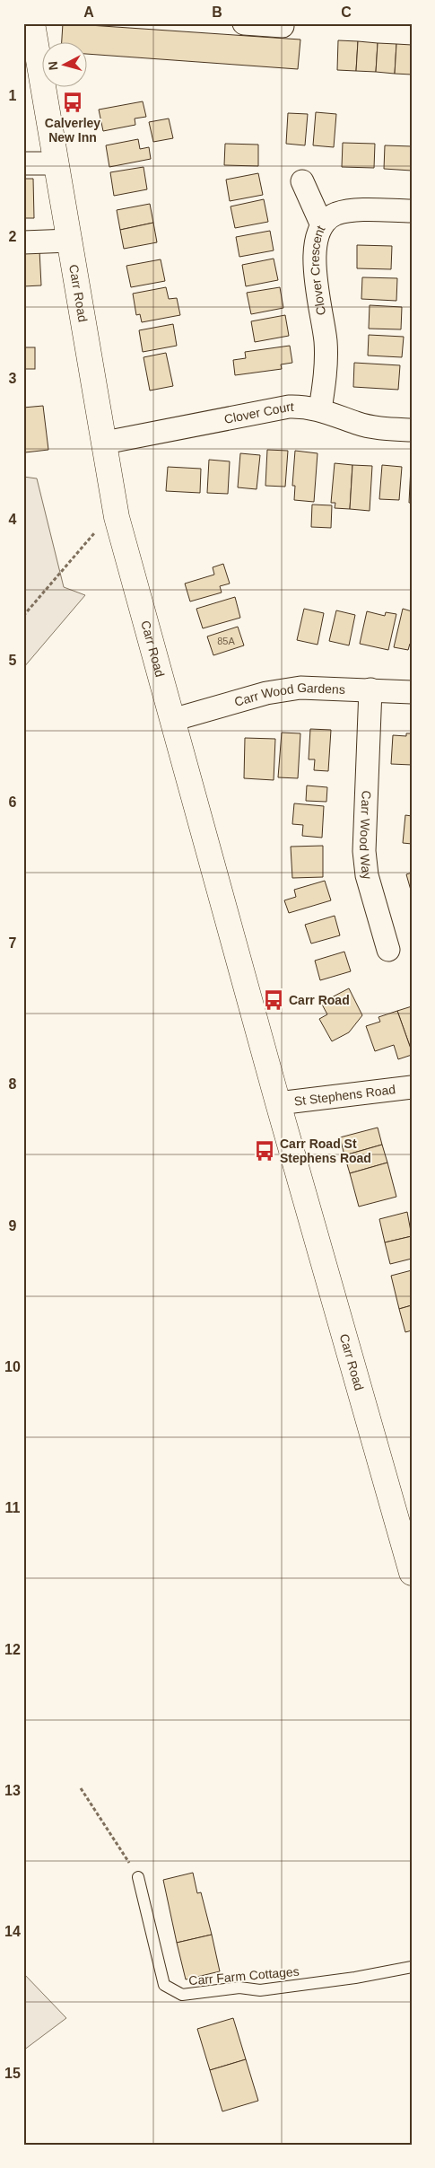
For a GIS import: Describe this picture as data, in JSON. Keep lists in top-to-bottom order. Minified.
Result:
{"streets":{"main road":["Carr Road"],"street":["Clover Crescent","Clover Court","Carr Wood Gardens","Carr Wood Way","St Stephens Road"],"lane":["Carr Farm Cottages"]},"crossings":[["Clover Crescent","Clover Court"],["Carr Road","Clover Court"],["Carr Road","Carr Wood Gardens"],["Carr Road","St Stephens Road"],["Carr Wood Gardens","Carr Wood Way"]],"places":{"bus stop":["Calverley New Inn","Carr Road","Carr Road St Stephens Road"]},"house_numbers":["85A"],"north":"left","grid":{"columns":["A","B","C"],"rows":["1","2","3","4","5","6","7","8","9","10","11","12","13","14","15"]}}
